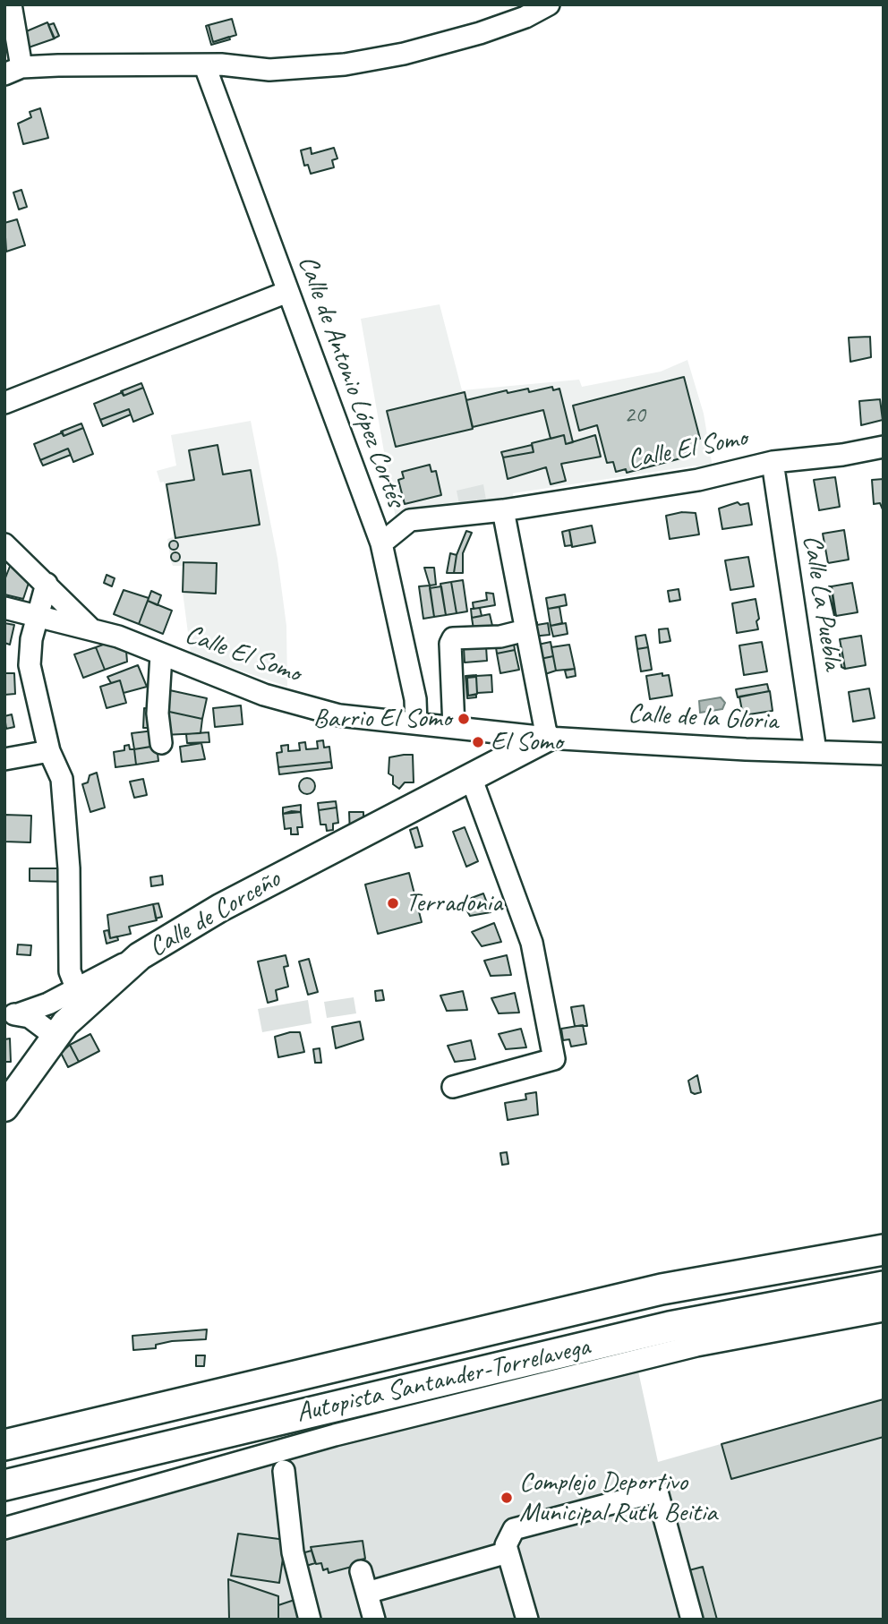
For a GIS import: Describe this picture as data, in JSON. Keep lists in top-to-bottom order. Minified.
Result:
{"streets":{"highway":["Autopista Santander-Torrelavega"],"main road":["Calle de Corceño"],"street":["Calle de Antonio López Cortés","Calle El Somo","Calle La Puebla","Calle de la Gloria"]},"crossings":[["Calle de Antonio López Cortés","Calle El Somo"],["Calle El Somo","Calle La Puebla"],["Calle El Somo","Calle de la Gloria"],["Calle El Somo","Calle de Corceño"],["Calle La Puebla","Calle de la Gloria"],["Calle de la Gloria","Calle de Corceño"]],"places":["Barrio El Somo","El Somo","Terradonia","Complejo Deportivo Municipal Ruth Beitia"],"house_numbers":["20"]}
